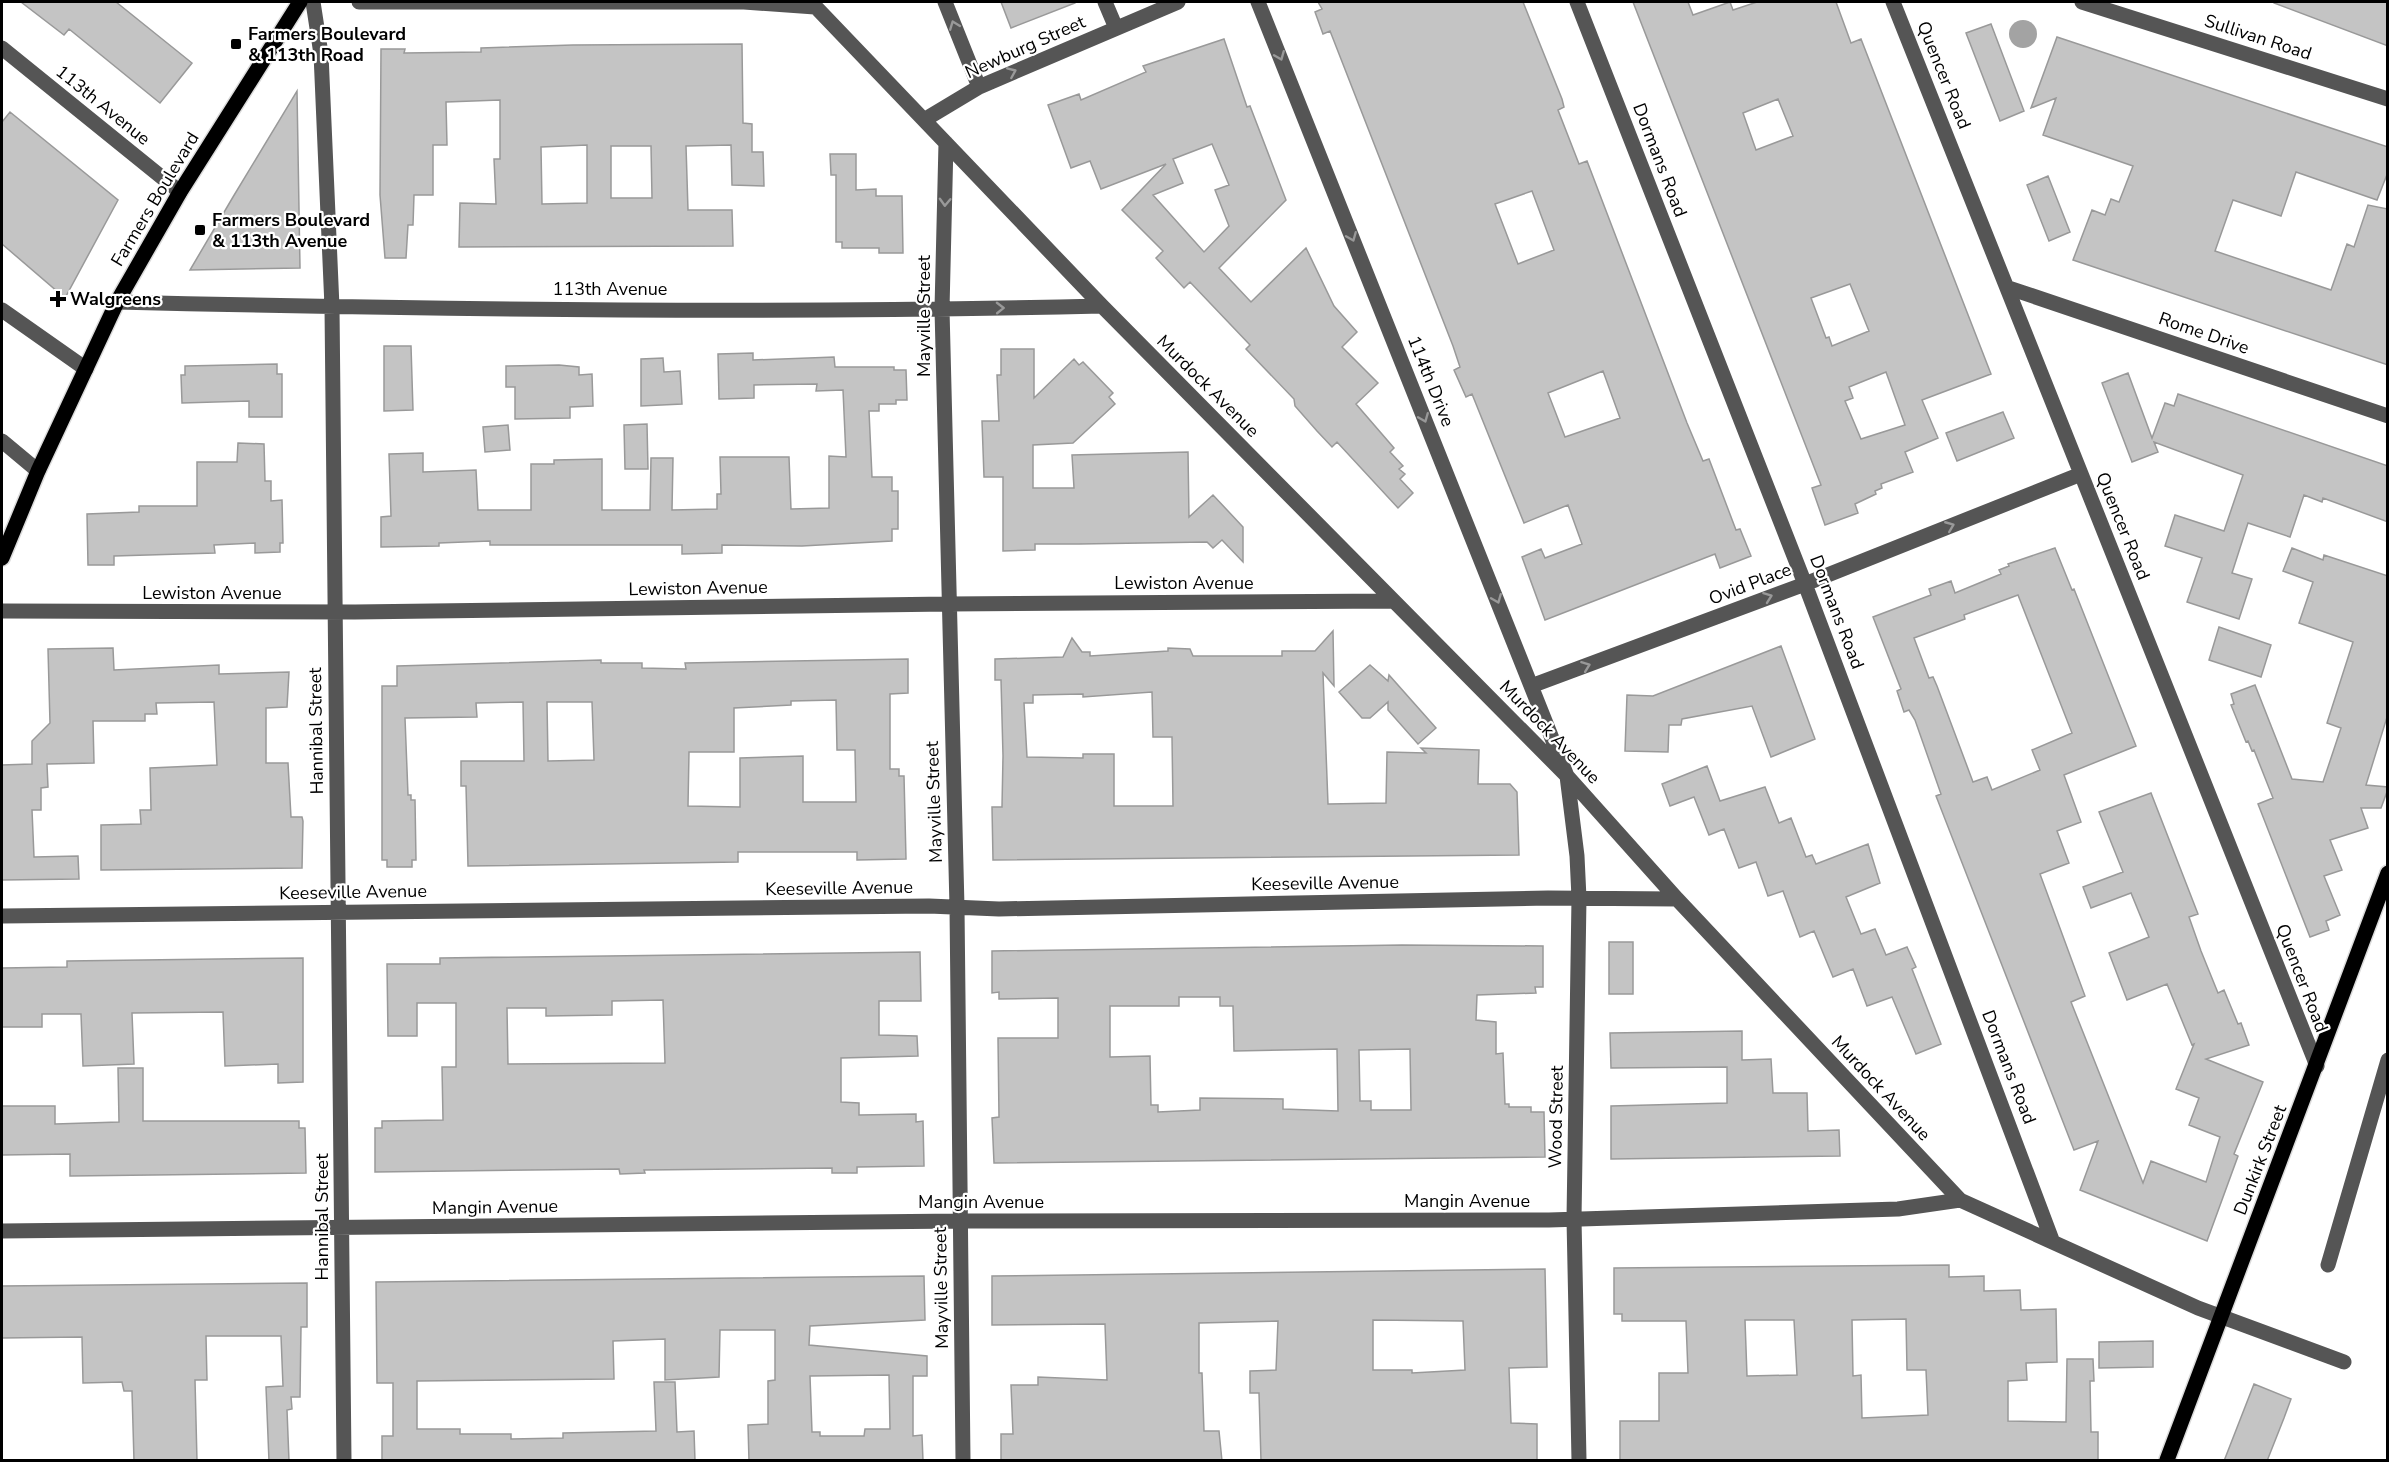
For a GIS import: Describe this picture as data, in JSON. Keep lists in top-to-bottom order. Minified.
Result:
{"streets":{"main road":["Farmers Boulevard","Dunkirk Street"],"street":["Sullivan Road","Newburg Street","Quencer Road","113th Avenue","Dormans Road","Mayville Street","Rome Drive","114th Drive","Murdock Avenue","Lewiston Avenue","Ovid Place","Hannibal Street","Keeseville Avenue","Wood Street","Mangin Avenue"]},"crossings":[["Newburg Street","Murdock Avenue"],["Quencer Road","Rome Drive"],["Quencer Road","Ovid Place"],["Quencer Road","Dunkirk Street"],["113th Avenue","Farmers Boulevard"],["113th Avenue","Mayville Street"],["113th Avenue","Murdock Avenue"],["113th Avenue","Hannibal Street"],["Dormans Road","Murdock Avenue"],["Dormans Road","Ovid Place"],["Mayville Street","Murdock Avenue"],["Mayville Street","Lewiston Avenue"],["Mayville Street","Keeseville Avenue"],["Mayville Street","Mangin Avenue"],["114th Drive","Murdock Avenue"],["114th Drive","Ovid Place"],["114th Drive","Wood Street"],["Murdock Avenue","Lewiston Avenue"],["Murdock Avenue","Keeseville Avenue"],["Murdock Avenue","Wood Street"],["Murdock Avenue","Dunkirk Street"],["Murdock Avenue","Mangin Avenue"],["Lewiston Avenue","Hannibal Street"],["Hannibal Street","Keeseville Avenue"],["Hannibal Street","Mangin Avenue"],["Keeseville Avenue","Wood Street"],["Wood Street","Mangin Avenue"]],"one_way":["Newburg Street","114th Drive","Ovid Place"],"places":{"transit":["Farmers Boulevard & 113th Road","Farmers Boulevard & 113th Avenue"],"health":["Walgreens"]}}
